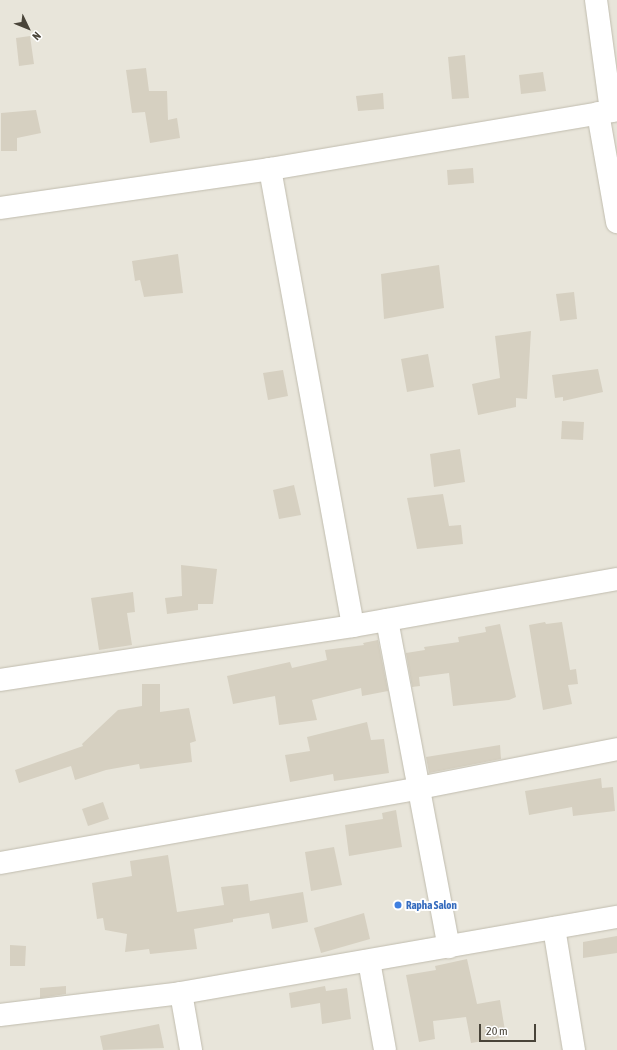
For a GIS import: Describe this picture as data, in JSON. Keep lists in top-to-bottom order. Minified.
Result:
{"places":["Rapha Salon"],"scale_bar":"20 m","north":"bottom right"}
